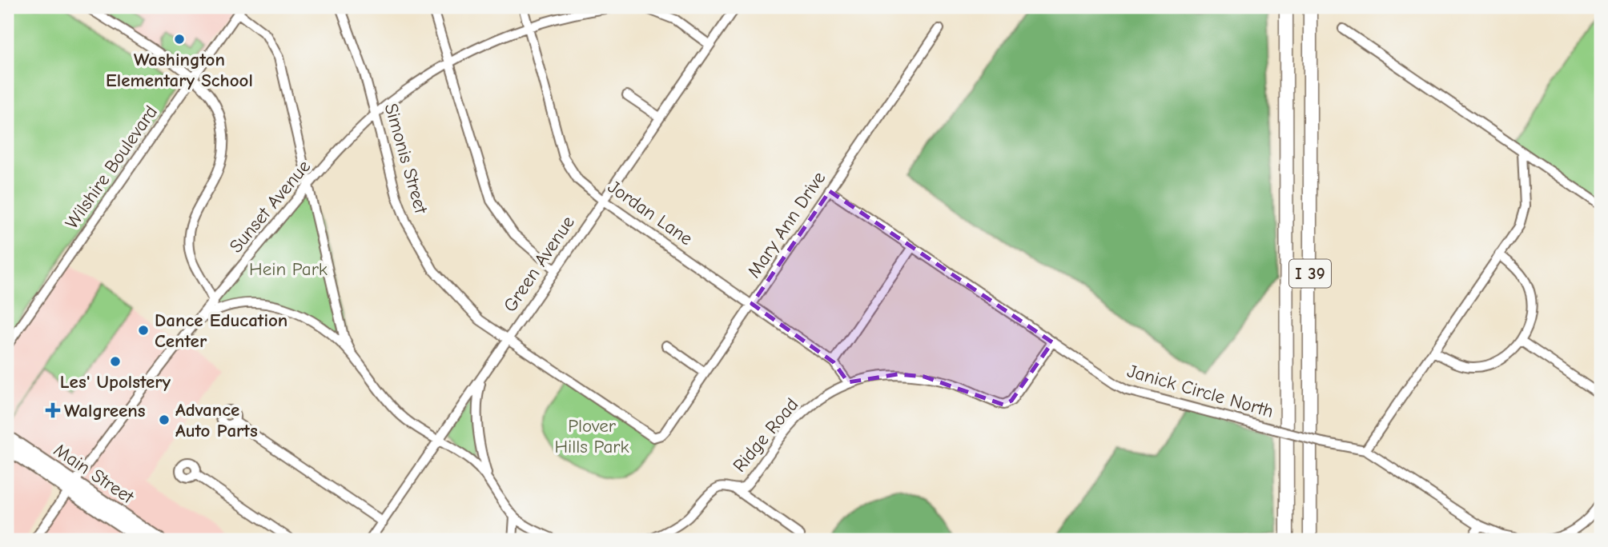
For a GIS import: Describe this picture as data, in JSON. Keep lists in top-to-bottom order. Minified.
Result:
{"streets":{"highway":["I 39"],"main road":["Main Street"],"street":["Simonis Street","Wilshire Boulevard","Sunset Avenue","Jordan Lane","Mary Ann Drive","Green Avenue","Janick Circle North","Ridge Road"]},"crossings":[["Simonis Street","Sunset Avenue"],["Simonis Street","Mary Ann Drive"],["Simonis Street","Green Avenue"],["Sunset Avenue","Jordan Lane"],["Sunset Avenue","Main Street"],["Jordan Lane","Mary Ann Drive"],["Jordan Lane","Green Avenue"],["Jordan Lane","Ridge Road"],["Mary Ann Drive","Janick Circle North"],["Janick Circle North","Ridge Road"]],"parks":["Hein Park","Plover Hills Park"],"places":{"other":["Washington Elementary School","Dance Education Center","Les' Upolstery","Advance Auto Parts"],"health":["Walgreens"]}}
